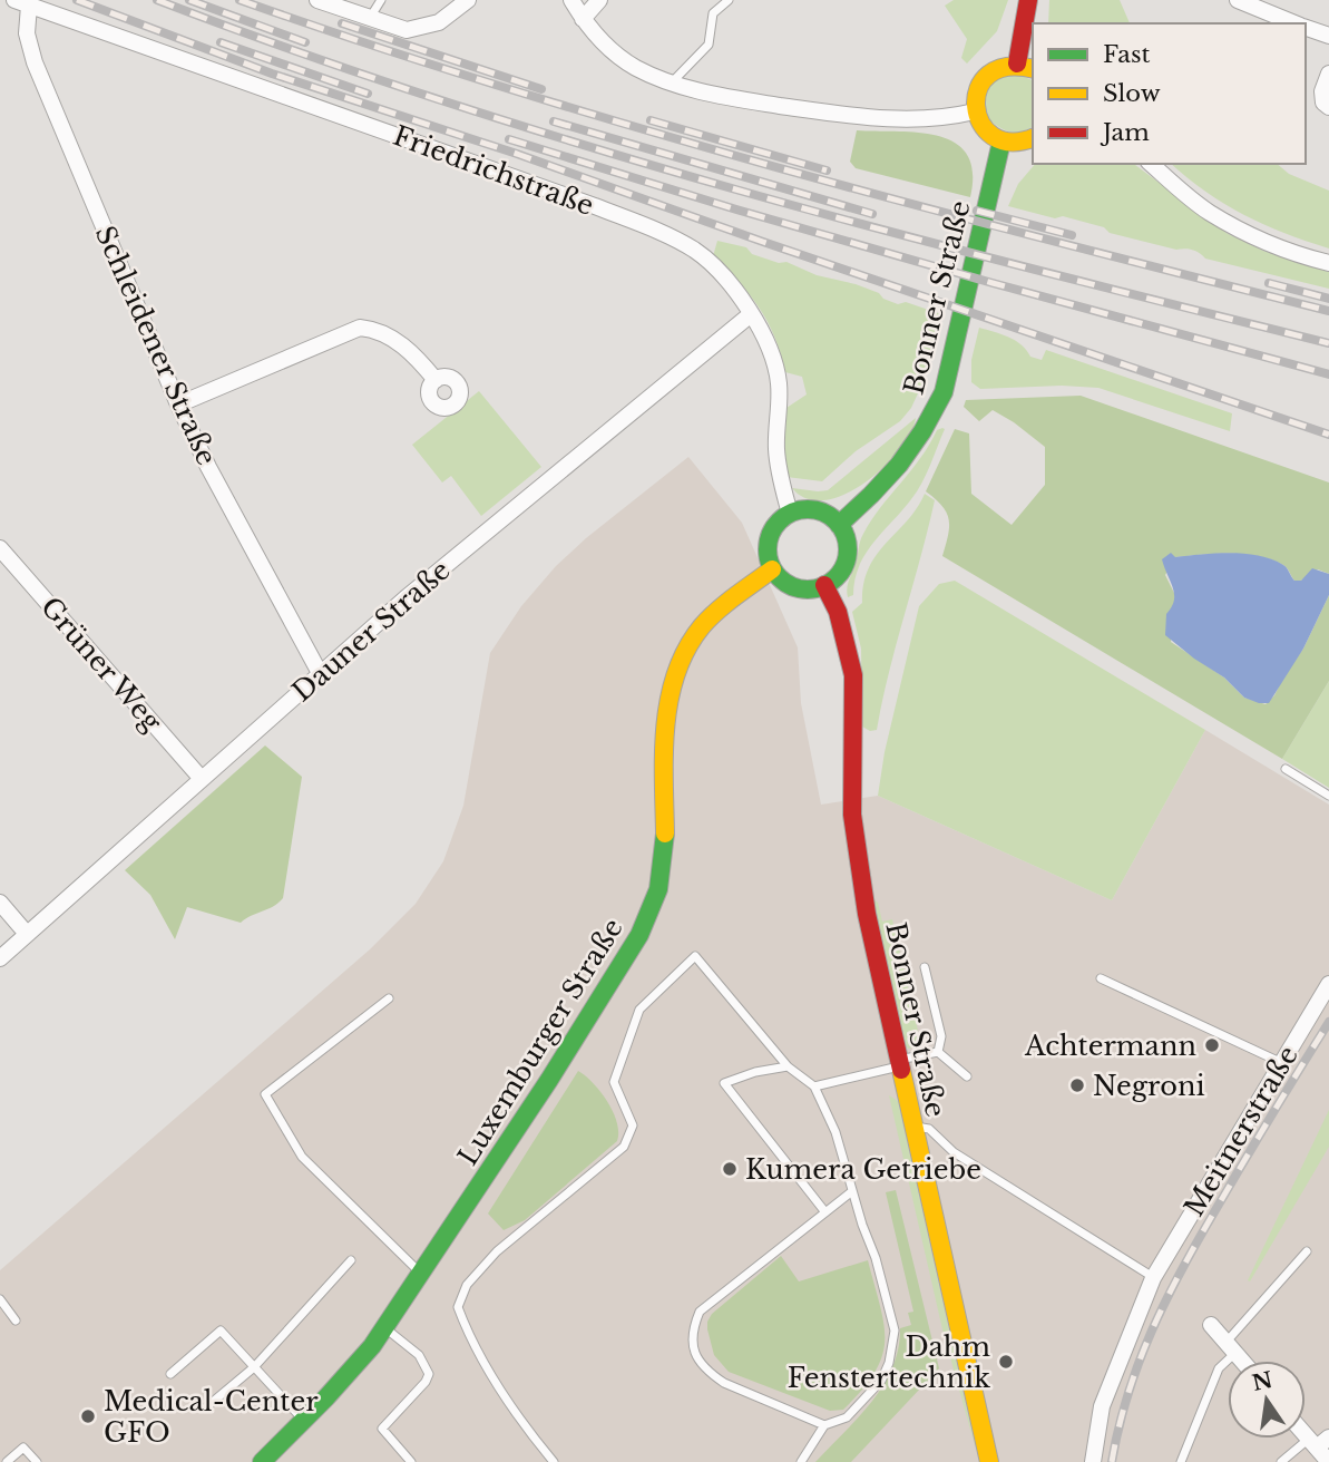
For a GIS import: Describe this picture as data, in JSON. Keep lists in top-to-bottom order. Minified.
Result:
{"streets":{"main road":["Bonner Straße","Luxemburger Straße"],"street":["Friedrichstraße","Schleidener Straße","Dauner Straße","Grüner Weg","Meitnerstraße"]},"crossings":[["Friedrichstraße","Bonner Straße"],["Friedrichstraße","Schleidener Straße"],["Friedrichstraße","Dauner Straße"],["Friedrichstraße","Luxemburger Straße"],["Bonner Straße","Luxemburger Straße"],["Schleidener Straße","Dauner Straße"],["Dauner Straße","Grüner Weg"]],"places":["Achtermann","Negroni","Kumera Getriebe","Dahm Fenstertechnik","Medical-Center GFO"],"legend":["Fast","Slow","Jam"],"north":"top"}
